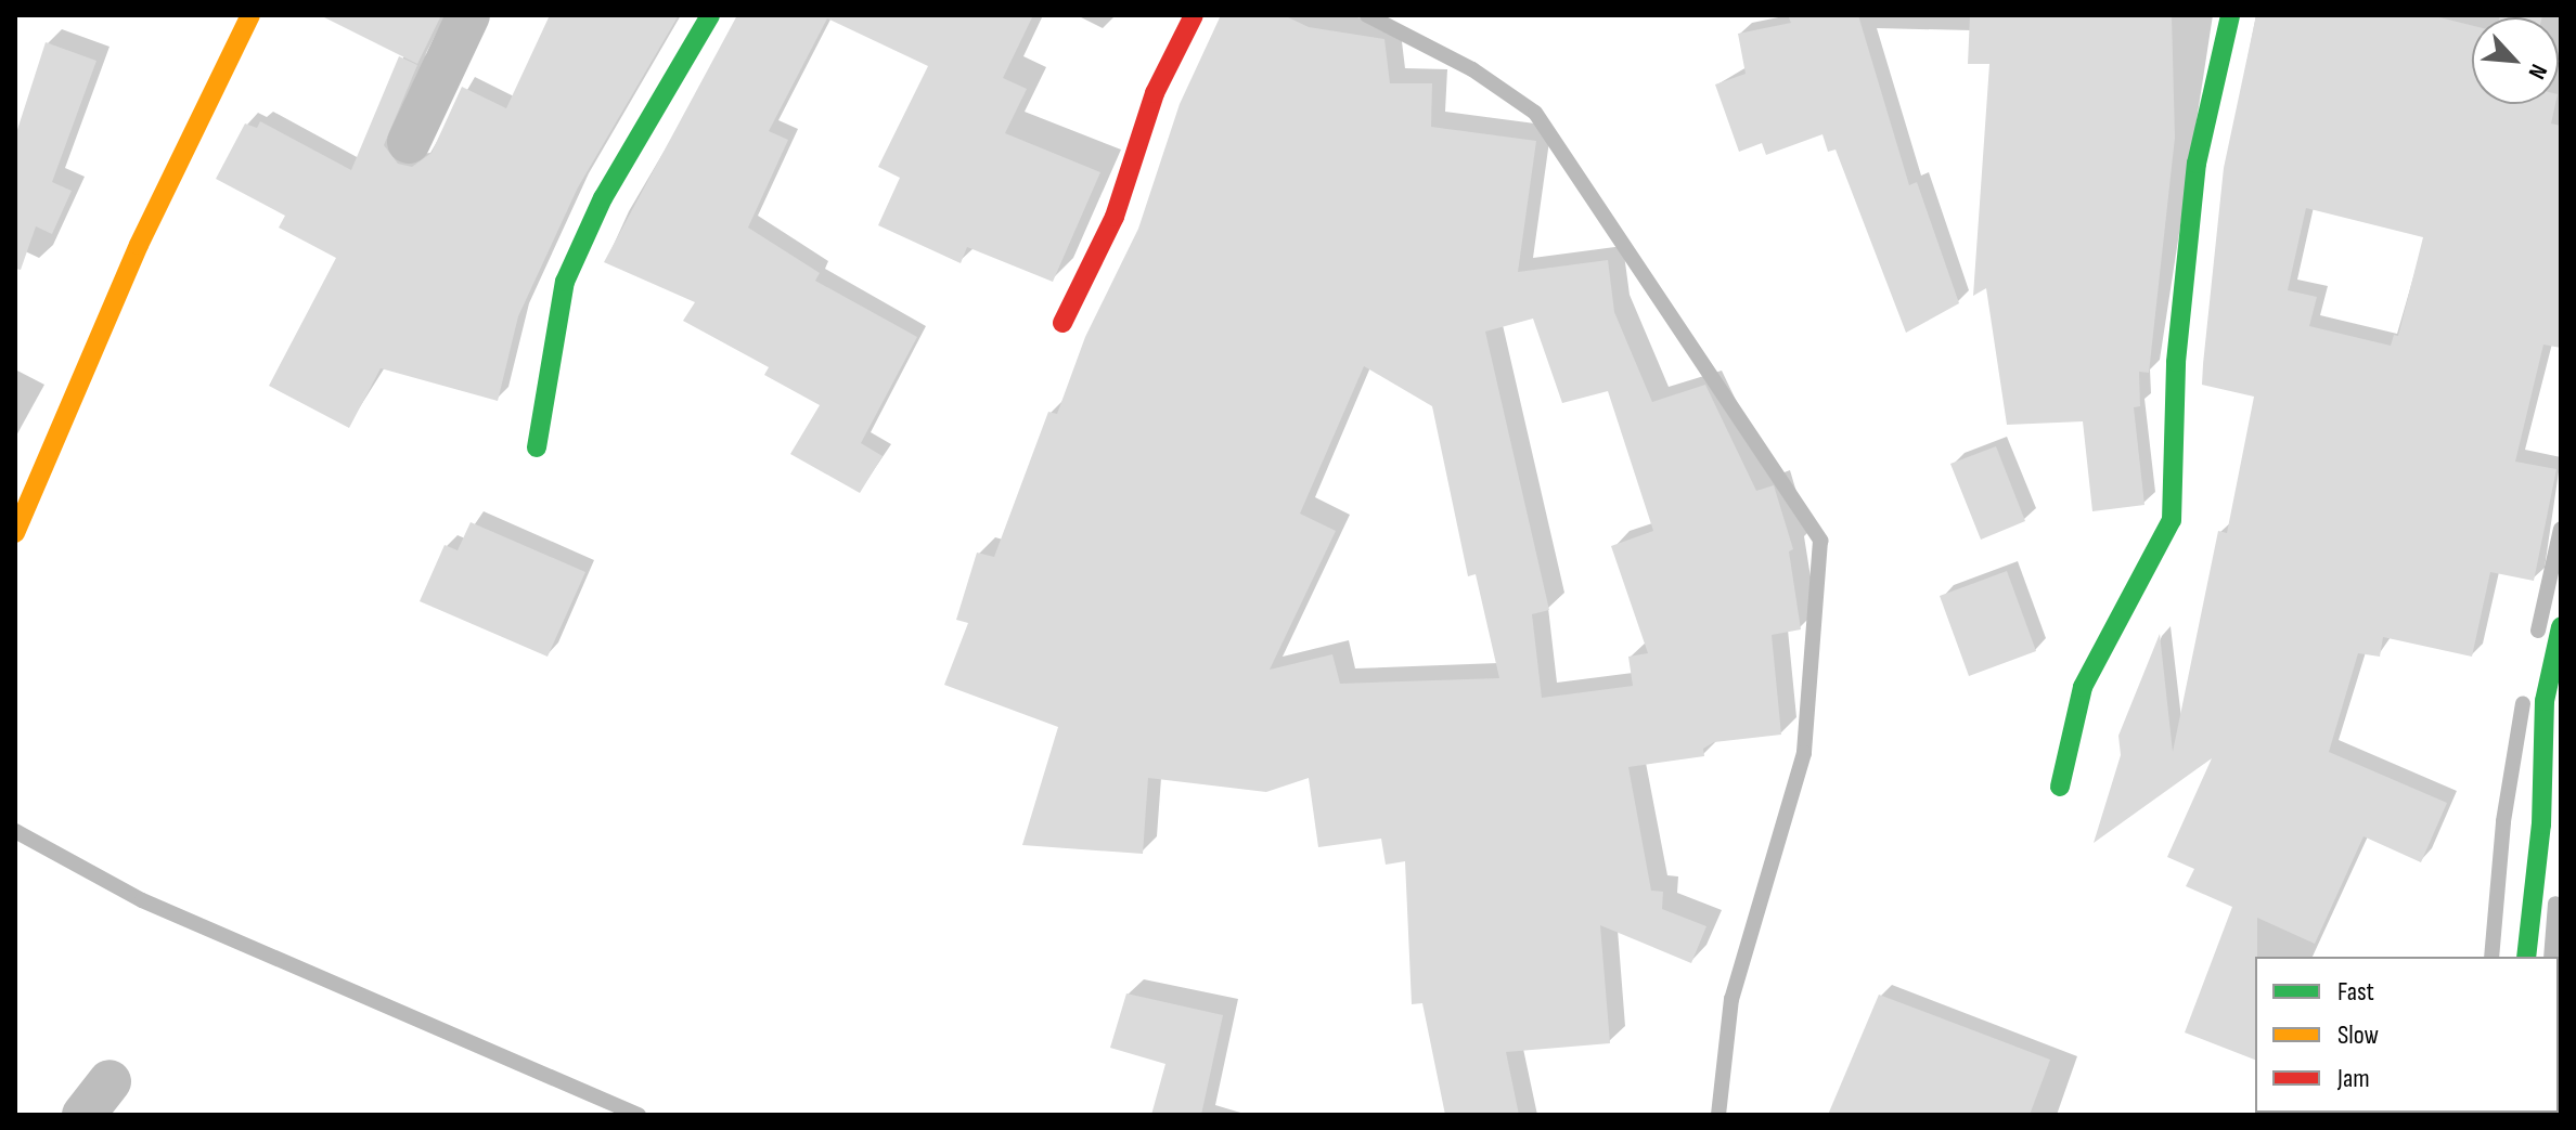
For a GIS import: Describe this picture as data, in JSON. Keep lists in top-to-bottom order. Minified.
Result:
{"legend":["Fast","Slow","Jam"],"north":"bottom right"}
